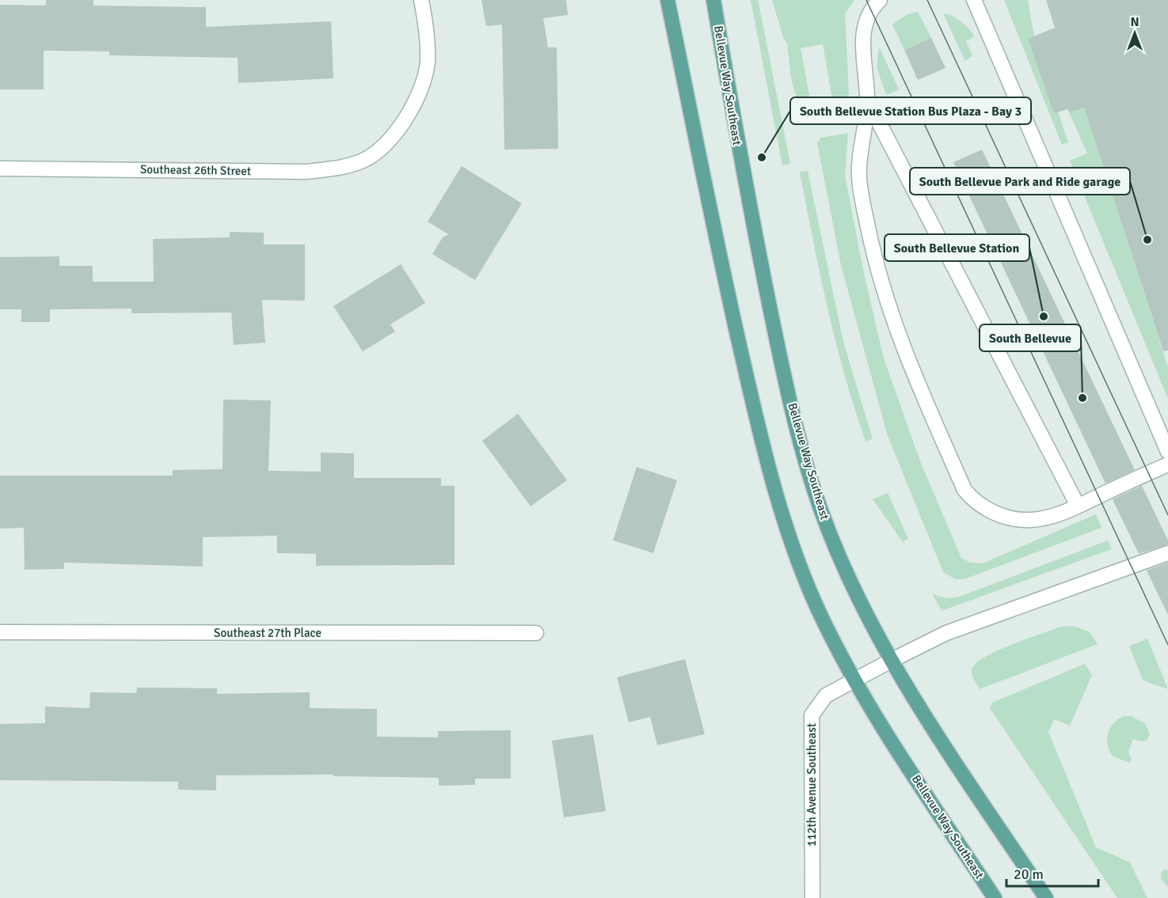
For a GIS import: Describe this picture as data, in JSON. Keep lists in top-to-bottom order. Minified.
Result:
{"streets":{"main road":["Bellevue Way Southeast"],"street":["Southeast 26th Street","Southeast 27th Place","112th Avenue Southeast"]},"crossings":[["Bellevue Way Southeast","112th Avenue Southeast"]],"places":["South Bellevue Station Bus Plaza - Bay 3","South Bellevue Park and Ride garage","South Bellevue Station","South Bellevue"],"scale_bar":"20 m","north":"top"}
